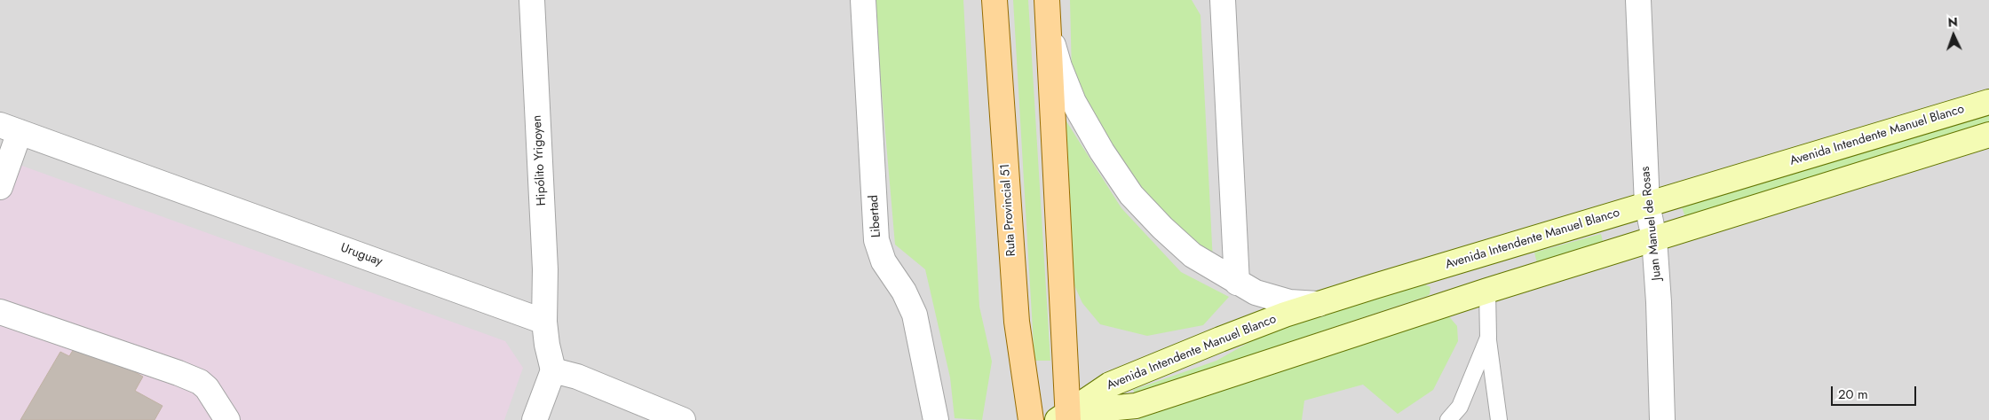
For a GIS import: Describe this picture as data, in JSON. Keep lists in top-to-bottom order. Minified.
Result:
{"streets":{"main road":["Avenida Intendente Manuel Blanco","Ruta Provincial 51"],"street":["Hipólito Yrigoyen","Libertad","Juan Manuel de Rosas","Uruguay"]},"crossings":[["Avenida Intendente Manuel Blanco","Juan Manuel de Rosas"],["Hipólito Yrigoyen","Uruguay"]],"scale_bar":"20 m","north":"top"}
